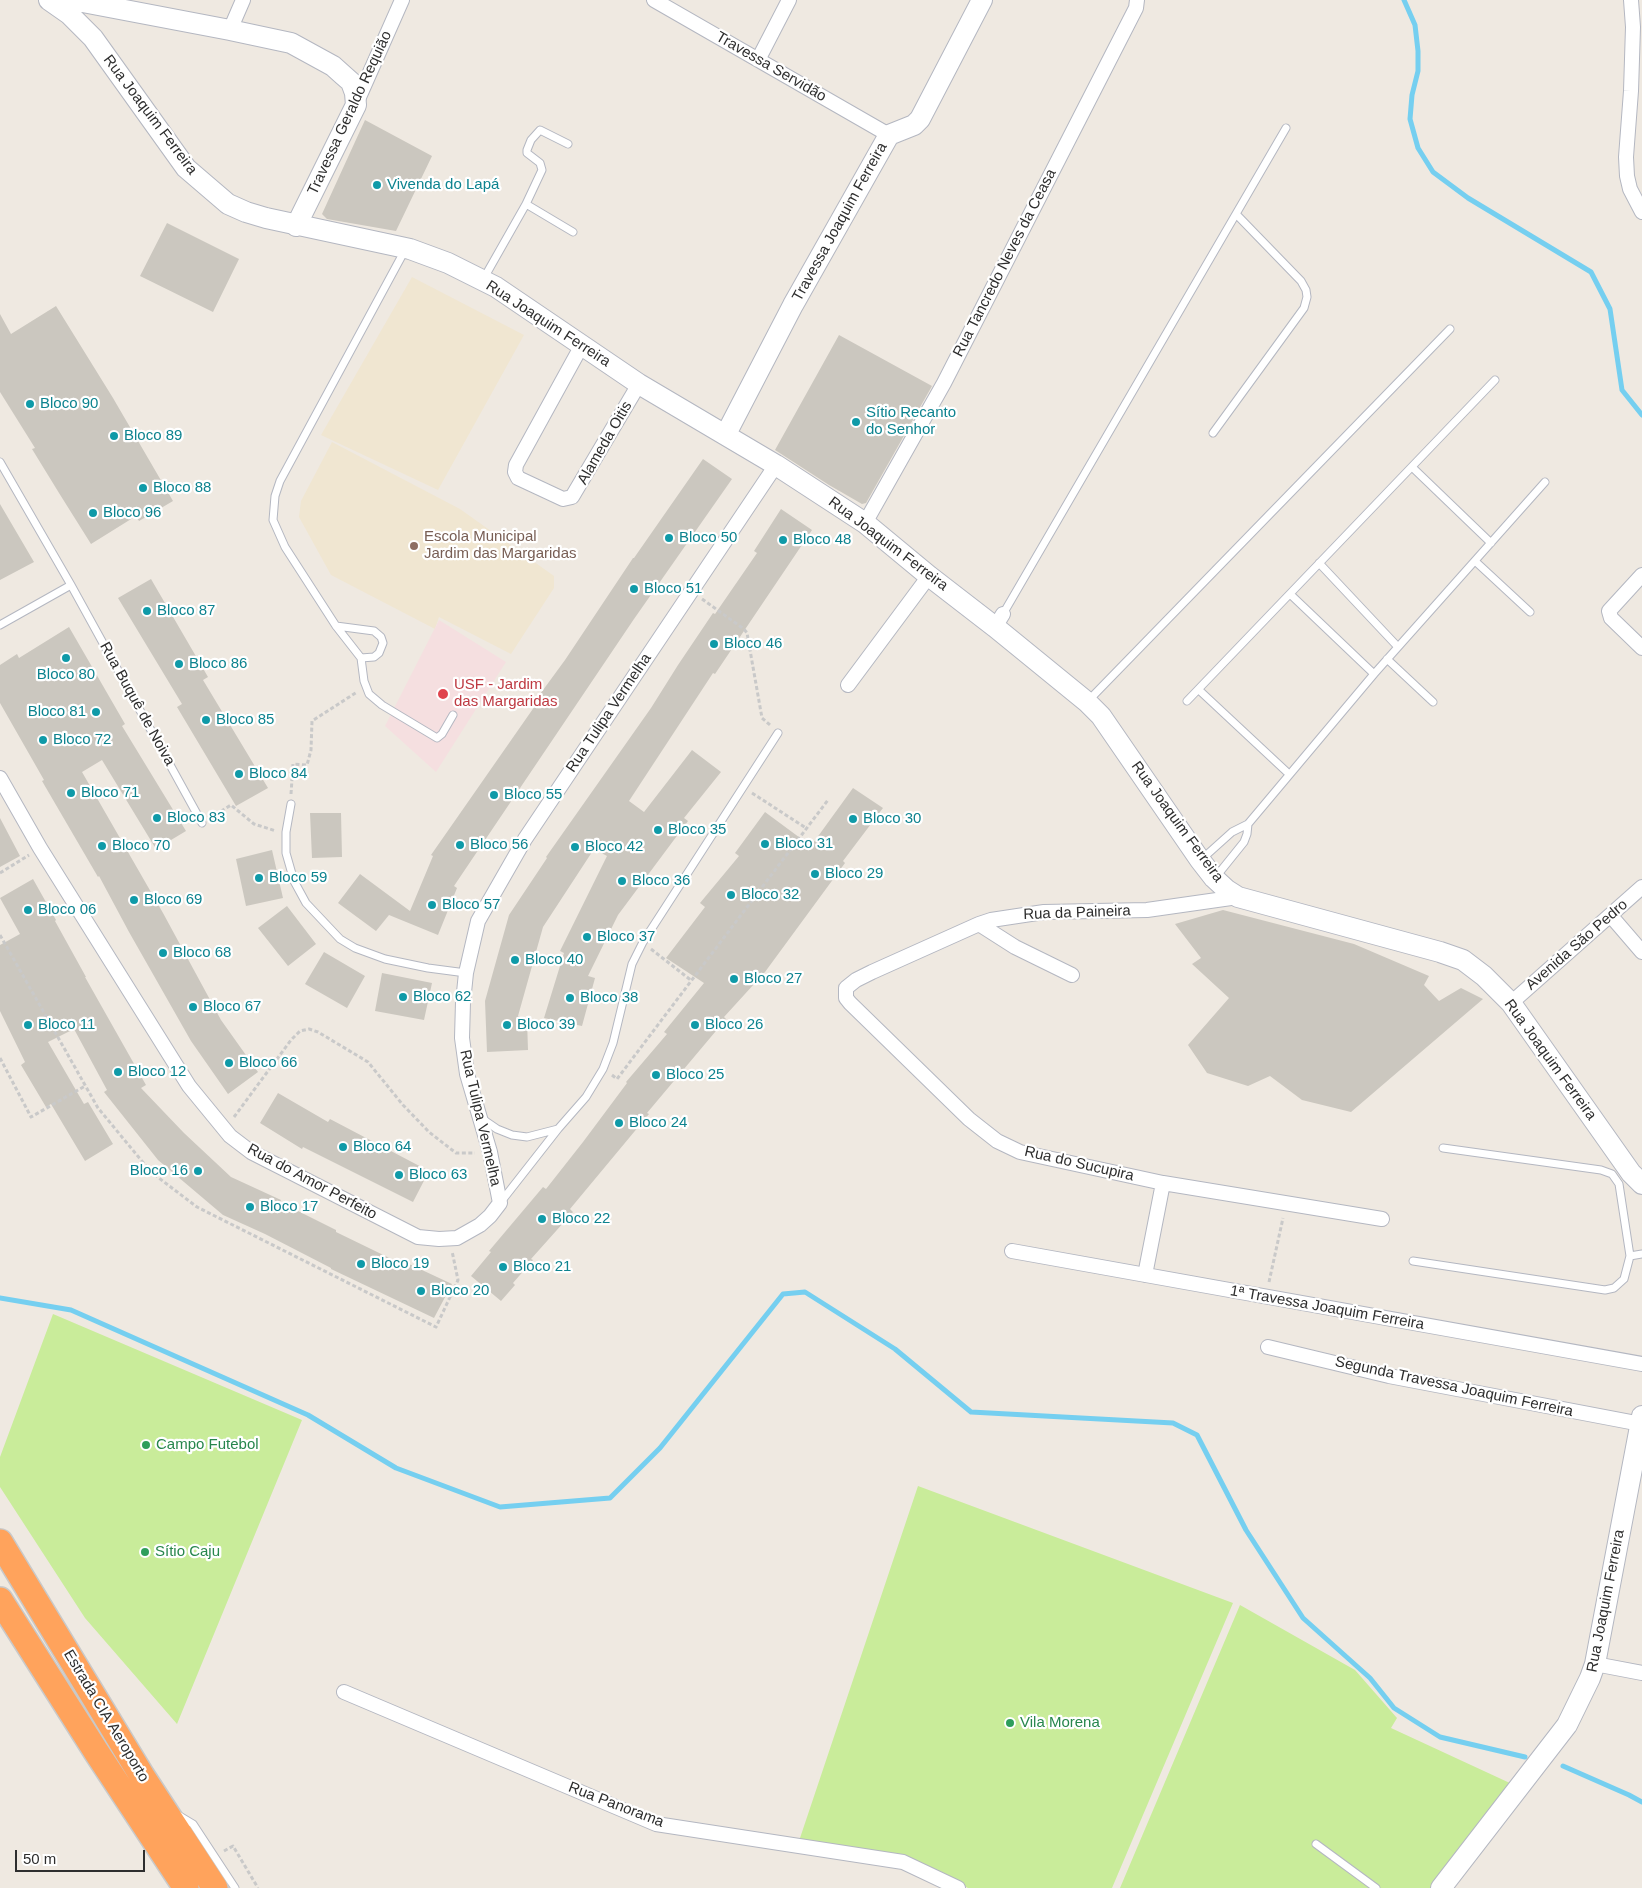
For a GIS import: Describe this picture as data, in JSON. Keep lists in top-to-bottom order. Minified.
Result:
{"streets":{"highway":["Estrada CIA Aeroporto"],"street":["Travessa Servidão","Travessa Geraldo Requião","Rua Joaquim Ferreira","Travessa Joaquim Ferreira","Rua Tancredo Neves da Ceasa","Alameda Oitis","Rua Tulipa Vermelha","Rua da Paineira","Avenida São Pedro","Rua do Sucupira","Rua do Amor Perfeito","1ª Travessa Joaquim Ferreira","Segunda Travessa Joaquim Ferreira","Rua Panorama"],"lane":["Rua Buquê de Noiva"]},"crossings":[["Travessa Servidão","Travessa Joaquim Ferreira"],["Travessa Geraldo Requião","Rua Joaquim Ferreira"],["Rua Joaquim Ferreira","Travessa Joaquim Ferreira"],["Rua Joaquim Ferreira","Rua Tancredo Neves da Ceasa"],["Rua Joaquim Ferreira","Alameda Oitis"],["Rua Joaquim Ferreira","Rua Tulipa Vermelha"],["Rua Joaquim Ferreira","Rua da Paineira"],["Rua Joaquim Ferreira","Avenida São Pedro"],["Rua Joaquim Ferreira","Segunda Travessa Joaquim Ferreira"],["Rua Tulipa Vermelha","Rua do Amor Perfeito"],["Rua da Paineira","Rua do Sucupira"]],"places":["Vivenda do Lapá","Bloco 90","Sítio Recanto do Senhor","Bloco 89","Bloco 88","Bloco 96","Bloco 50","Bloco 48","Escola Municipal Jardim das Margaridas","Bloco 51","Bloco 87","Bloco 46","Bloco 80","Bloco 86","USF - Jardim das Margaridas","Bloco 81","Bloco 85","Bloco 72","Bloco 84","Bloco 71","Bloco 55","Bloco 83","Bloco 30","Bloco 35","Bloco 31","Bloco 56","Bloco 70","Bloco 42","Bloco 29","Bloco 59","Bloco 36","Bloco 32","Bloco 69","Bloco 57","Bloco 06","Bloco 37","Bloco 68","Bloco 40","Bloco 27","Bloco 62","Bloco 38","Bloco 67","Bloco 11","Bloco 39","Bloco 26","Bloco 66","Bloco 12","Bloco 25","Bloco 24","Bloco 64","Bloco 16","Bloco 63","Bloco 17","Bloco 22","Bloco 19","Bloco 21","Bloco 20","Campo Futebol","Sítio Caju","Vila Morena"],"scale_bar":"50 m"}
